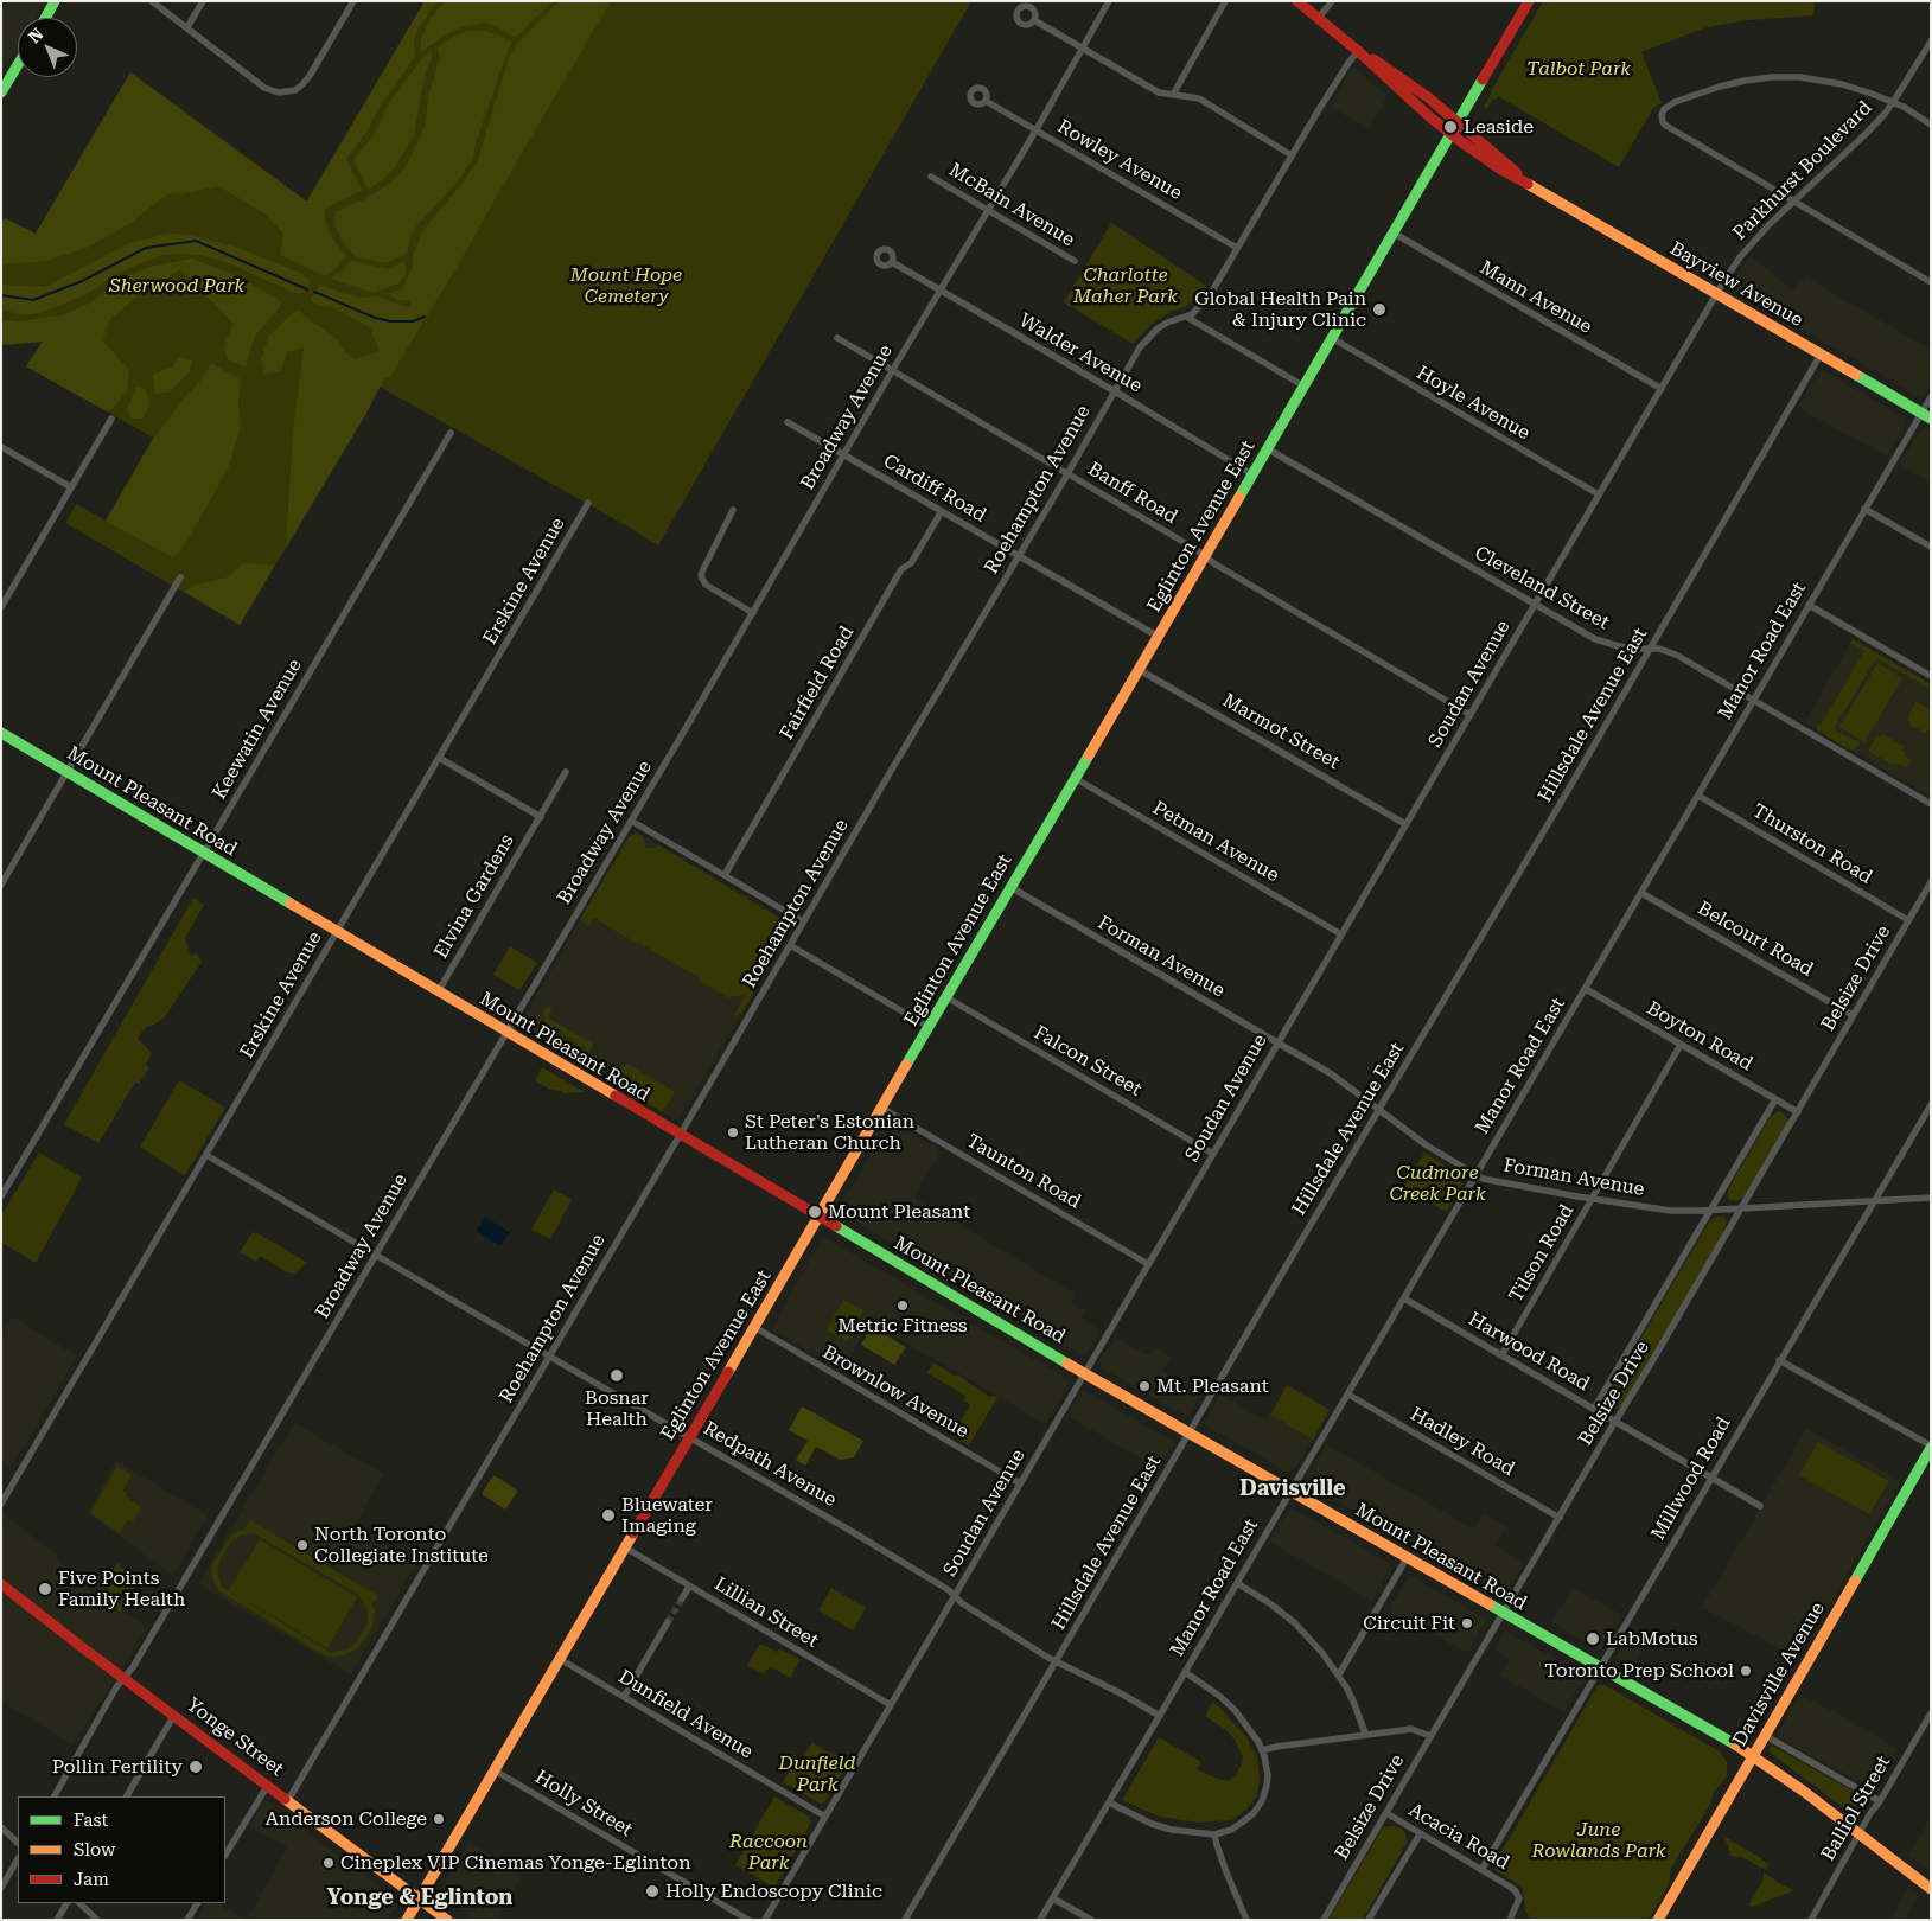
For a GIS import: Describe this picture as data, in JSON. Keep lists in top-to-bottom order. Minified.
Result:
{"streets":{"main road":["Bayview Avenue","Eglinton Avenue East","Mount Pleasant Road","Davisville Avenue","Yonge Street"],"street":["Rowley Avenue","Parkhurst Boulevard","McBain Avenue","Mann Avenue","Walder Avenue","Hoyle Avenue","Broadway Avenue","Cardiff Road","Roehampton Avenue","Banff Road","Erskine Avenue","Cleveland Street","Manor Road East","Fairfield Road","Soudan Avenue","Hillsdale Avenue East","Keewatin Avenue","Marmot Street","Petman Avenue","Thurston Road","Elvina Gardens","Belcourt Road","Forman Avenue","Belsize Drive","Boyton Road","Falcon Street","Taunton Road","Tilson Road","Harwood Road","Brownlow Avenue","Hadley Road","Redpath Avenue","Millwood Road","Lillian Street","Dunfield Avenue","Holly Street","Balliol Street","Acacia Road"]},"crossings":[["Rowley Avenue","Broadway Avenue"],["Rowley Avenue","Roehampton Avenue"],["Parkhurst Boulevard","Bayview Avenue"],["Parkhurst Boulevard","Soudan Avenue"],["McBain Avenue","Broadway Avenue"],["Bayview Avenue","Roehampton Avenue"],["Bayview Avenue","Eglinton Avenue East"],["Bayview Avenue","Manor Road East"],["Bayview Avenue","Soudan Avenue"],["Bayview Avenue","Hillsdale Avenue East"],["Mann Avenue","Eglinton Avenue East"],["Mann Avenue","Soudan Avenue"],["Walder Avenue","Broadway Avenue"],["Walder Avenue","Roehampton Avenue"],["Walder Avenue","Eglinton Avenue East"],["Hoyle Avenue","Eglinton Avenue East"],["Hoyle Avenue","Soudan Avenue"],["Broadway Avenue","Cardiff Road"],["Broadway Avenue","Banff Road"],["Broadway Avenue","Mount Pleasant Road"],["Broadway Avenue","Redpath Avenue"],["Broadway Avenue","Yonge Street"],["Cardiff Road","Roehampton Avenue"],["Cardiff Road","Eglinton Avenue East"],["Cardiff Road","Fairfield Road"],["Roehampton Avenue","Banff Road"],["Roehampton Avenue","Mount Pleasant Road"],["Roehampton Avenue","Redpath Avenue"],["Roehampton Avenue","Yonge Street"],["Banff Road","Eglinton Avenue East"],["Banff Road","Soudan Avenue"],["Eglinton Avenue East","Cleveland Street"],["Eglinton Avenue East","Marmot Street"],["Eglinton Avenue East","Mount Pleasant Road"],["Eglinton Avenue East","Petman Avenue"],["Eglinton Avenue East","Forman Avenue"],["Eglinton Avenue East","Falcon Street"],["Eglinton Avenue East","Taunton Road"],["Eglinton Avenue East","Brownlow Avenue"],["Eglinton Avenue East","Redpath Avenue"],["Eglinton Avenue East","Lillian Street"],["Eglinton Avenue East","Dunfield Avenue"],["Eglinton Avenue East","Yonge Street"],["Eglinton Avenue East","Holly Street"],["Erskine Avenue","Mount Pleasant Road"],["Erskine Avenue","Redpath Avenue"],["Cleveland Street","Manor Road East"],["Cleveland Street","Soudan Avenue"],["Cleveland Street","Hillsdale Avenue East"],["Manor Road East","Mount Pleasant Road"],["Manor Road East","Thurston Road"],["Manor Road East","Belcourt Road"],["Manor Road East","Forman Avenue"],["Manor Road East","Boyton Road"],["Manor Road East","Harwood Road"],["Manor Road East","Hadley Road"],["Manor Road East","Redpath Avenue"],["Soudan Avenue","Marmot Street"],["Soudan Avenue","Mount Pleasant Road"],["Soudan Avenue","Petman Avenue"],["Soudan Avenue","Forman Avenue"],["Soudan Avenue","Falcon Street"],["Soudan Avenue","Taunton Road"],["Soudan Avenue","Brownlow Avenue"],["Soudan Avenue","Redpath Avenue"],["Soudan Avenue","Lillian Street"],["Soudan Avenue","Dunfield Avenue"],["Hillsdale Avenue East","Mount Pleasant Road"],["Hillsdale Avenue East","Forman Avenue"],["Hillsdale Avenue East","Redpath Avenue"],["Keewatin Avenue","Mount Pleasant Road"],["Mount Pleasant Road","Elvina Gardens"],["Mount Pleasant Road","Belsize Drive"],["Mount Pleasant Road","Millwood Road"],["Mount Pleasant Road","Davisville Avenue"],["Mount Pleasant Road","Balliol Street"],["Thurston Road","Belsize Drive"],["Belcourt Road","Belsize Drive"],["Forman Avenue","Belsize Drive"],["Forman Avenue","Tilson Road"],["Forman Avenue","Millwood Road"],["Belsize Drive","Boyton Road"],["Belsize Drive","Harwood Road"],["Belsize Drive","Hadley Road"],["Belsize Drive","Acacia Road"],["Boyton Road","Tilson Road"],["Tilson Road","Harwood Road"],["Harwood Road","Millwood Road"],["Millwood Road","Acacia Road"]],"districts":["Davisville","Yonge & Eglinton"],"parks":["Talbot Park","Mount Hope Cemetery","Charlotte Maher Park","Sherwood Park","Cudmore Creek Park","Dunfield Park","June Rowlands Park","Raccoon Park"],"places":["Leaside","Global Health Pain & Injury Clinic","St Peter's Estonian Lutheran Church","Mount Pleasant","Metric Fitness","Bosnar Health","Mt. Pleasant","Bluewater Imaging","North Toronto Collegiate Institute","Five Points Family Health","Circuit Fit","LabMotus","Toronto Prep School","Pollin Fertility","Anderson College","Cineplex VIP Cinemas Yonge-Eglinton","Holly Endoscopy Clinic"],"legend":["Fast","Slow","Jam"],"north":"top left"}
